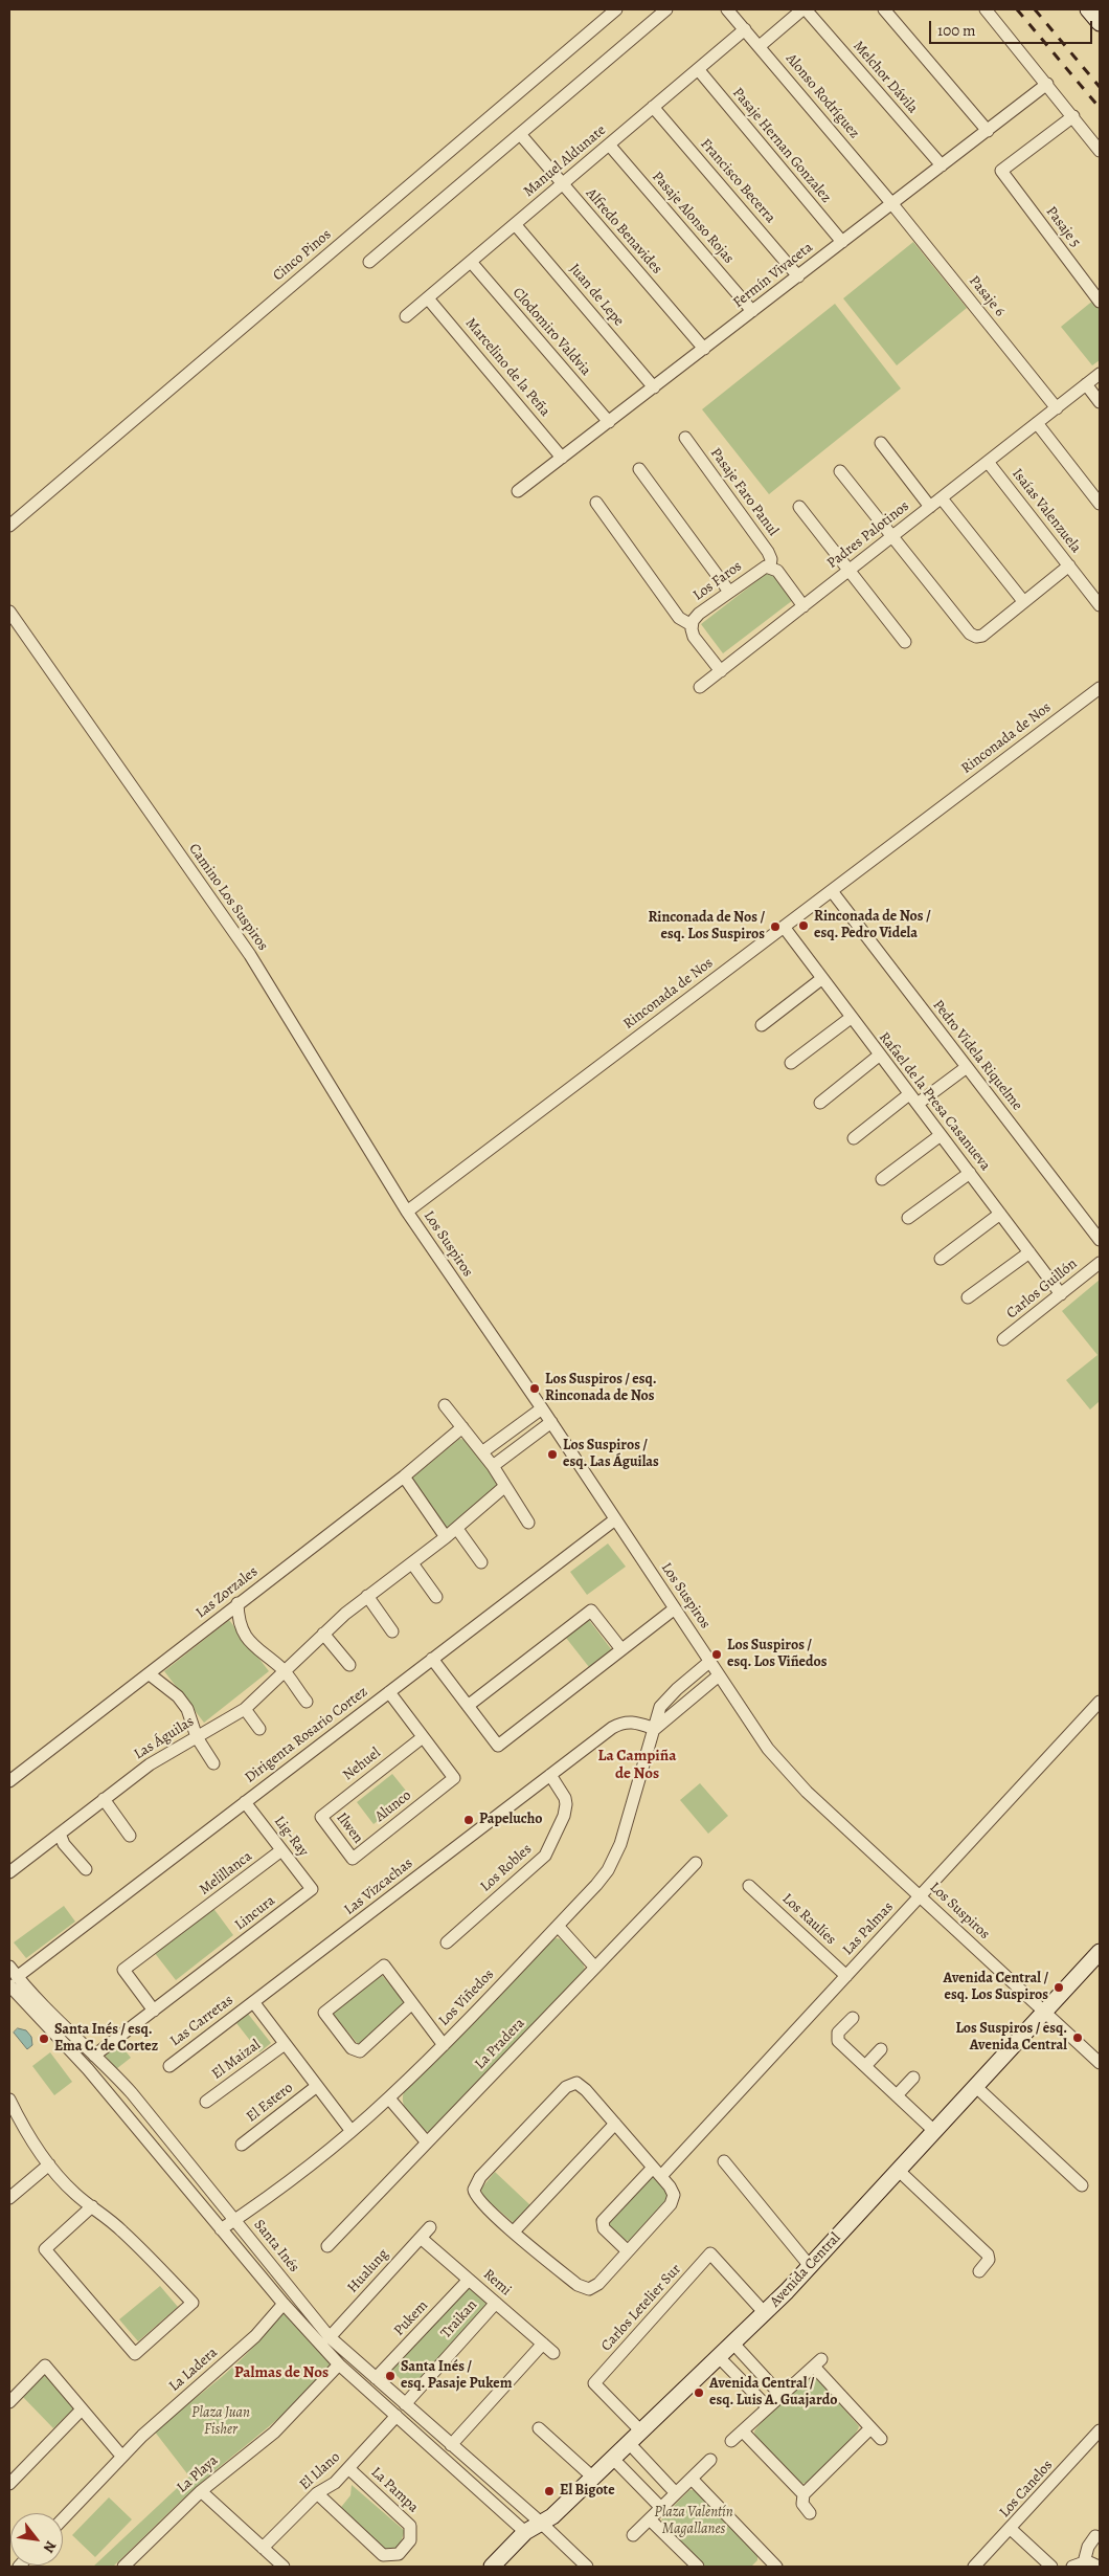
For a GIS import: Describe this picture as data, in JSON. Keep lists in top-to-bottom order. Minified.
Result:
{"streets":{"street":["Melchor Dávila","Alonso Rodríguez","Pasaje Hernan Gonzalez","Manuel Aldunate","Francisco Becerra","Pasaje Alonso Rojas","Pasaje 5","Alfredo Benavides","Cinco Pinos","Fermín Vivaceta","Juan de Lepe","Pasaje 6","Clodomiro Valdvia","Marcelino de la Peña","Pasaje Faro Panul","Isaías Valenzuela","Padres Palotinos","Los Faros","Rinconada de Nos","Camino Los Suspiros","Pedro Videla Riquelme","Rafael de la Presa Casanueva","Los Suspiros","Carlos Guillón","Las Zorzales","Dirigenta Rosario Cortez","Las Águilas","Nehuel","Alunco","Ilwen","Lig-Ray","Los Robles","Melillanca","Las Vizcachas","Lincura","Los Raulíes","Las Palmas","Los Viñedos","Las Carretas","La Pradera","El Maizal","El Estero","Santa Inés","Avenida Central","Hualung","Remi","Carlos Letelier Sur","Pukem","Traikan","La Ladera","El Llano","La Playa","Los Canelos","La Pampa"]},"crossings":[["Melchor Dávila","Fermín Vivaceta"],["Alonso Rodríguez","Manuel Aldunate"],["Alonso Rodríguez","Fermín Vivaceta"],["Alonso Rodríguez","Pasaje 6"],["Pasaje Hernan Gonzalez","Manuel Aldunate"],["Pasaje Hernan Gonzalez","Fermín Vivaceta"],["Manuel Aldunate","Francisco Becerra"],["Manuel Aldunate","Pasaje Alonso Rojas"],["Manuel Aldunate","Alfredo Benavides"],["Manuel Aldunate","Juan de Lepe"],["Manuel Aldunate","Clodomiro Valdvia"],["Manuel Aldunate","Marcelino de la Peña"],["Francisco Becerra","Fermín Vivaceta"],["Pasaje Alonso Rojas","Fermín Vivaceta"],["Alfredo Benavides","Fermín Vivaceta"],["Fermín Vivaceta","Juan de Lepe"],["Fermín Vivaceta","Pasaje 6"],["Fermín Vivaceta","Clodomiro Valdvia"],["Fermín Vivaceta","Marcelino de la Peña"],["Pasaje 6","Padres Palotinos"],["Pasaje Faro Panul","Los Faros"],["Isaías Valenzuela","Padres Palotinos"],["Rinconada de Nos","Camino Los Suspiros"],["Rinconada de Nos","Pedro Videla Riquelme"],["Rinconada de Nos","Rafael de la Presa Casanueva"],["Rinconada de Nos","Los Suspiros"],["Camino Los Suspiros","Los Suspiros"],["Rafael de la Presa Casanueva","Carlos Guillón"],["Los Suspiros","Dirigenta Rosario Cortez"],["Los Suspiros","Las Palmas"],["Los Suspiros","Los Viñedos"],["Los Suspiros","Avenida Central"],["Dirigenta Rosario Cortez","Lig-Ray"],["Dirigenta Rosario Cortez","Santa Inés"],["Nehuel","Alunco"],["Nehuel","Ilwen"],["Alunco","Ilwen"],["Lig-Ray","Melillanca"],["Lig-Ray","Lincura"],["Los Robles","Las Vizcachas"],["Melillanca","Lincura"],["Las Vizcachas","Los Viñedos"],["Las Vizcachas","Las Carretas"],["Lincura","Santa Inés"],["Los Raulíes","Las Palmas"],["Los Viñedos","Santa Inés"],["Santa Inés","Avenida Central"],["Santa Inés","Hualung"],["Santa Inés","Pukem"],["Santa Inés","Traikan"],["Santa Inés","La Ladera"],["Santa Inés","El Llano"],["Santa Inés","La Playa"],["Avenida Central","Carlos Letelier Sur"],["Hualung","Remi"],["Remi","Pukem"],["Remi","Traikan"],["El Llano","La Pampa"]],"districts":["La Campiña de Nos","Palmas de Nos"],"parks":["Plaza Juan Fisher","Plaza Valentín Magallanes"],"places":["Rinconada de Nos / esq. Pedro Videla","Rinconada de Nos / esq. Los Suspiros","Los Suspiros / esq. Rinconada de Nos","Los Suspiros / esq. Las Águilas","Los Suspiros / esq. Los Viñedos","Papelucho","Avenida Central / esq. Los Suspiros","Los Suspiros / esq. Avenida Central","Santa Inés / esq. Ema C. de Cortez","Santa Inés / esq. Pasaje Pukem","Avenida Central / esq. Luis A. Guajardo","El Bigote"],"scale_bar":"100 m","north":"bottom right"}
